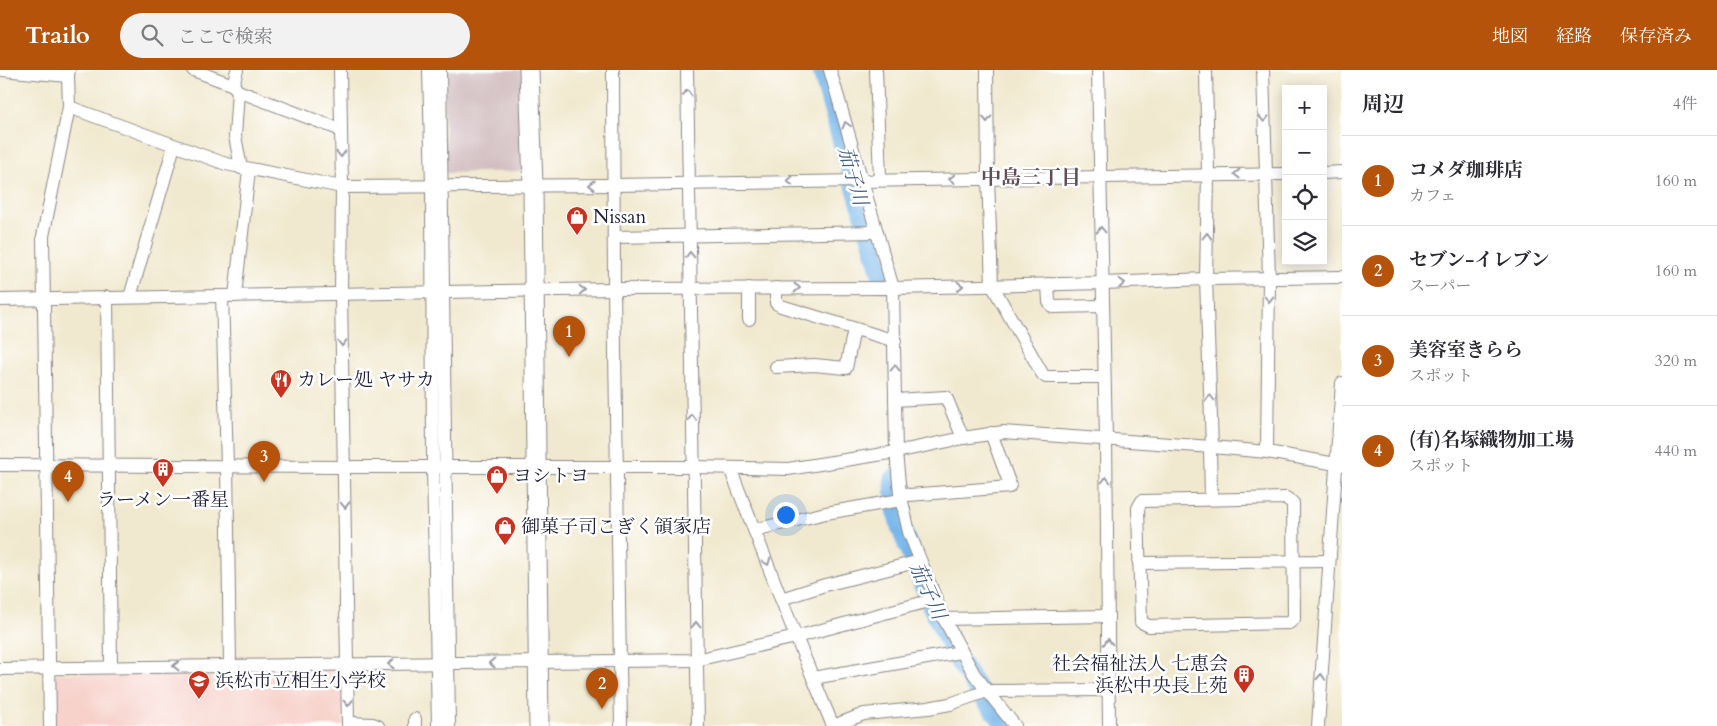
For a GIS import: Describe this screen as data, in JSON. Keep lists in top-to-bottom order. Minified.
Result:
{"districts":["中島三丁目"],"water":["茄子川"],"places":{"shop":["Nissan","ヨシトヨ","御菓子司こぎく領家店"],"restaurant":["カレー処 ヤサカ"],"building":["ラーメン一番星","社会福祉法人 七恵会 浜松中央長上苑"],"school or university":["浜松市立相生小学校"]},"page":{"header":"Trailo","search":"ここで検索","nav":["地図","経路","保存済み"],"heading":["周辺","4件"],"map_buttons":["+","−"],"list":[{"mark":"1","name":"コメダ珈琲店","note":"カフェ","value":"160 m"},{"mark":"2","name":"セブン-イレブン","note":"スーパー","value":"160 m"},{"mark":"3","name":"美容室きらら","note":"スポット","value":"320 m"},{"mark":"4","name":"(有)名塚織物加工場","note":"スポット","value":"440 m"}],"pins":["1","3","4","2"]}}
